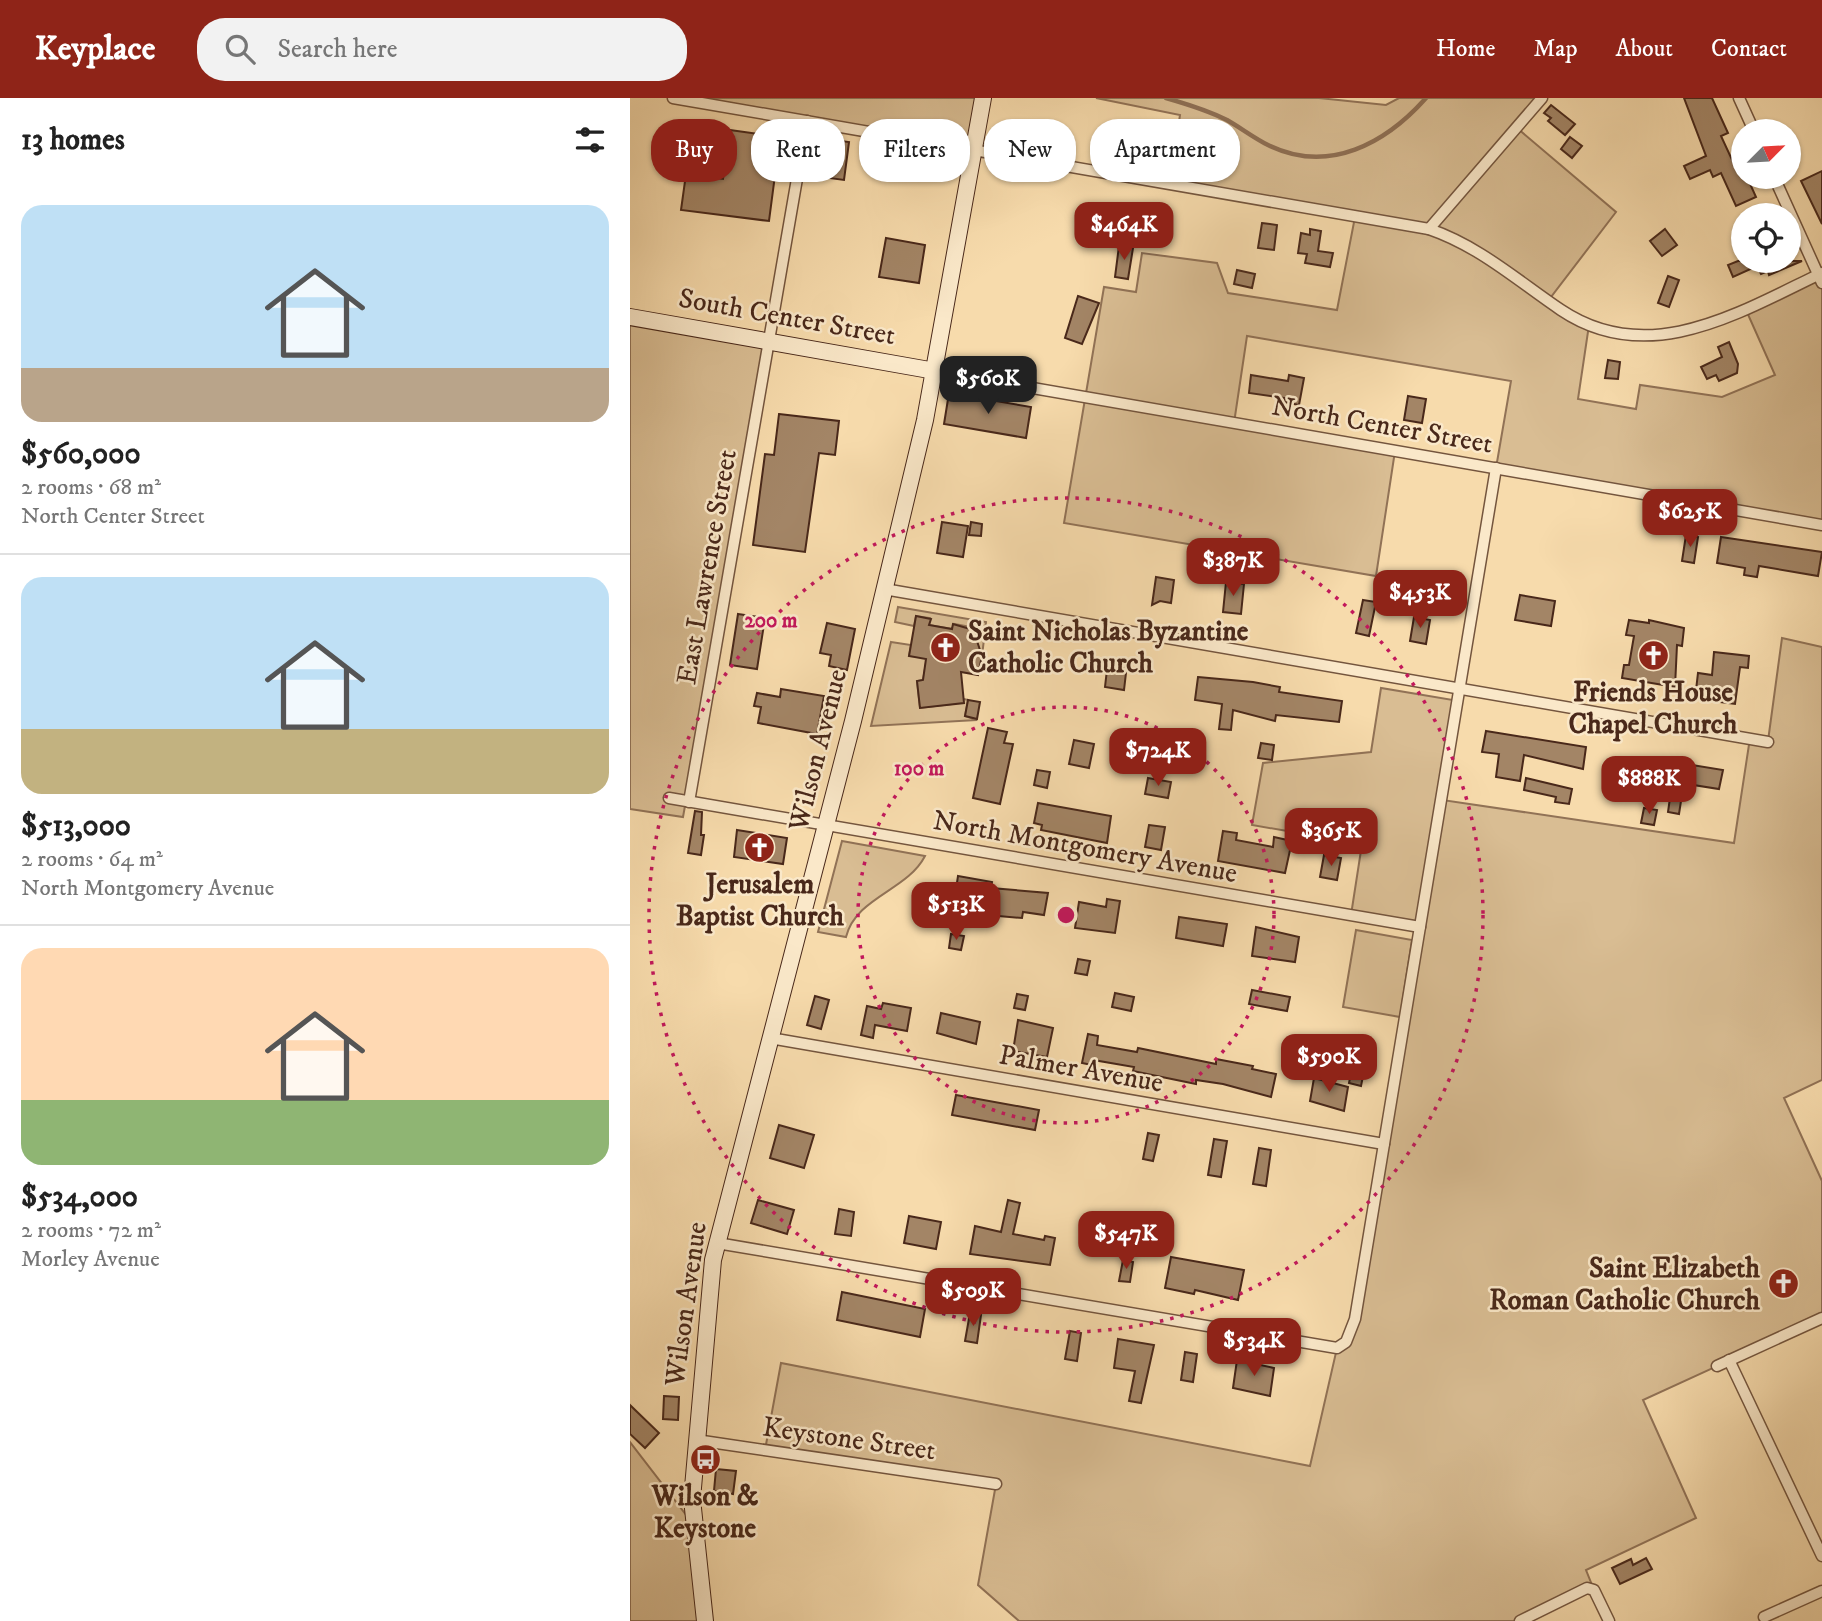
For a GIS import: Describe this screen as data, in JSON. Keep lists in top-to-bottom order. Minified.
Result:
{"streets":{"main road":["South Center Street","Wilson Avenue"],"street":["North Center Street","East Lawrence Street","North Montgomery Avenue","Palmer Avenue","Keystone Street"]},"crossings":[["South Center Street","North Center Street"],["South Center Street","East Lawrence Street"],["South Center Street","Wilson Avenue"],["North Center Street","Wilson Avenue"],["East Lawrence Street","North Montgomery Avenue"],["Wilson Avenue","North Montgomery Avenue"],["Wilson Avenue","Palmer Avenue"],["Wilson Avenue","Keystone Street"]],"places":{"church":["Saint Nicholas Byzantine Catholic Church","Friends House Chapel Church","Jerusalem Baptist Church","Saint Elizabeth Roman Catholic Church"],"bus stop":["Wilson & Keystone"]},"north":"top right","page":{"header":"Keyplace","search":"Search here","nav":["Home","Map","About","Contact"],"heading":"13 homes","chip":["Buy","Rent","Filters","New","Apartment"],"list":[{"name":"$560,000","note":"2 rooms · 68 m² · North Center Street"},{"name":"$513,000","note":"2 rooms · 64 m² · North Montgomery Avenue"},{"name":"$534,000","note":"2 rooms · 72 m² · Morley Avenue"}],"price":["$464K","$560K","$625K","$387K","$453K","$724K","$888K","$365K","$513K","$590K","$547K","$509K","$534K"]},"rings":["200 m","100 m"]}
